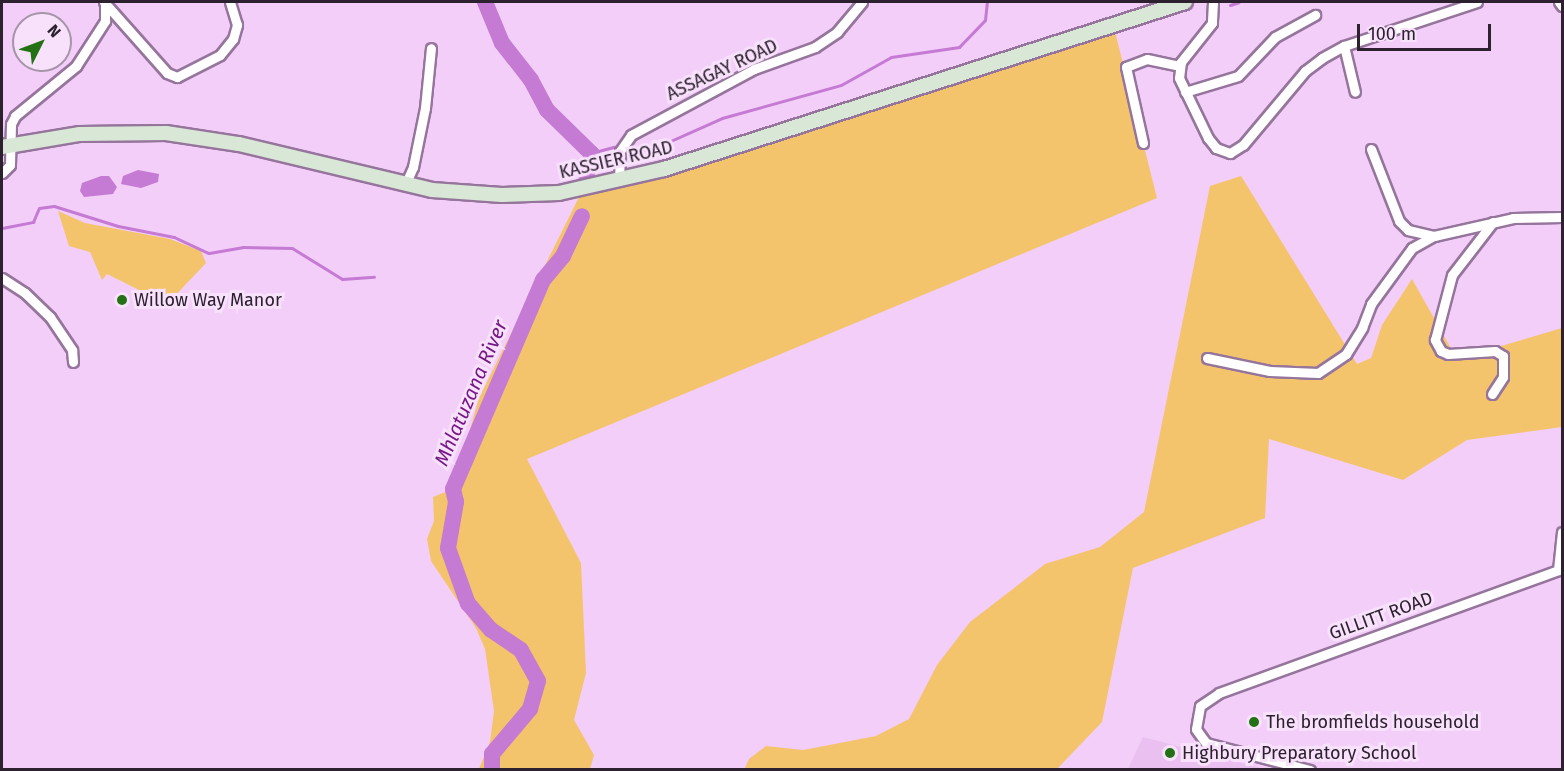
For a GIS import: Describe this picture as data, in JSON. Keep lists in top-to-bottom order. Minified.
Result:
{"streets":{"main road":["KASSIER ROAD"],"street":["ASSAGAY ROAD","GILLITT ROAD"]},"crossings":[["ASSAGAY ROAD","KASSIER ROAD"]],"water":["Mhlatuzana River"],"places":["Willow Way Manor","The bromfields household","Highbury Preparatory School"],"scale_bar":"100 m","north":"top right"}
